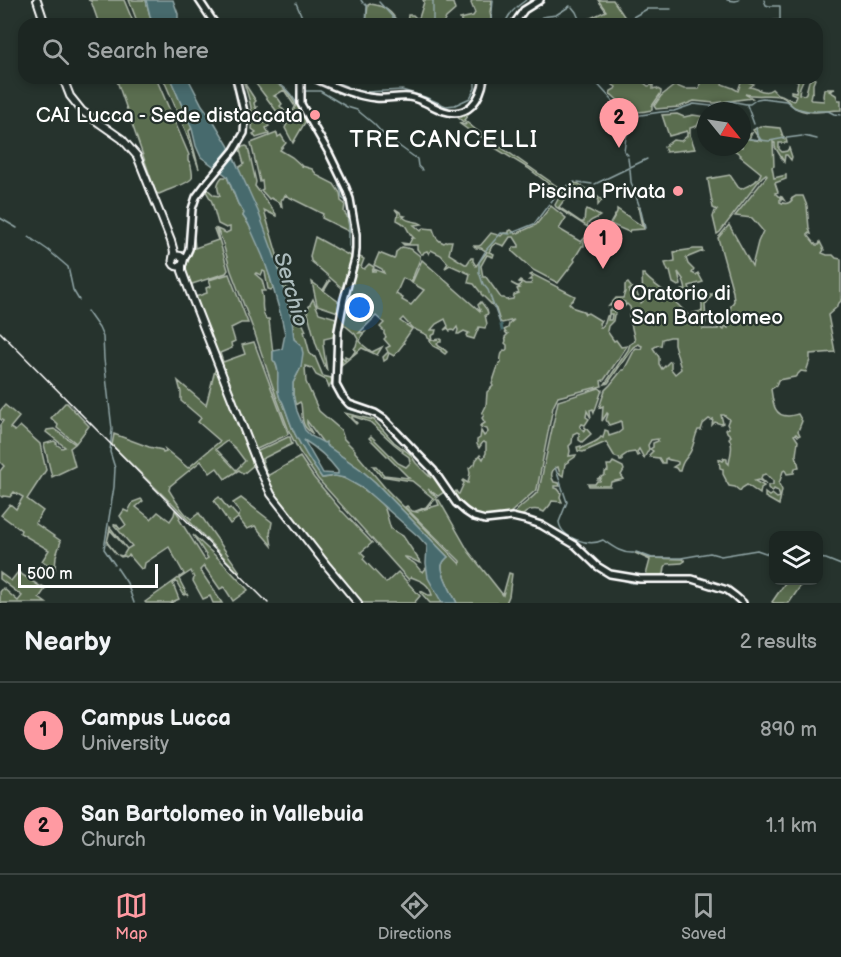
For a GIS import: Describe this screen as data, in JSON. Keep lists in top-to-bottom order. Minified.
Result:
{"districts":["TRE CANCELLI"],"water":["Serchio"],"places":["CAI Lucca - Sede distaccata","Piscina Privata","Oratorio di San Bartolomeo"],"scale_bar":"500 m","north":"bottom right","page":{"search":"Search here","pins":["2","1"],"scale":"500 m","heading":["Nearby","2 results"],"list":[{"mark":"1","name":"Campus Lucca","note":"University","value":"890 m"},{"mark":"2","name":"San Bartolomeo in Vallebuia","note":"Church","value":"1.1 km"}],"nav":["Map","Directions","Saved"]}}
